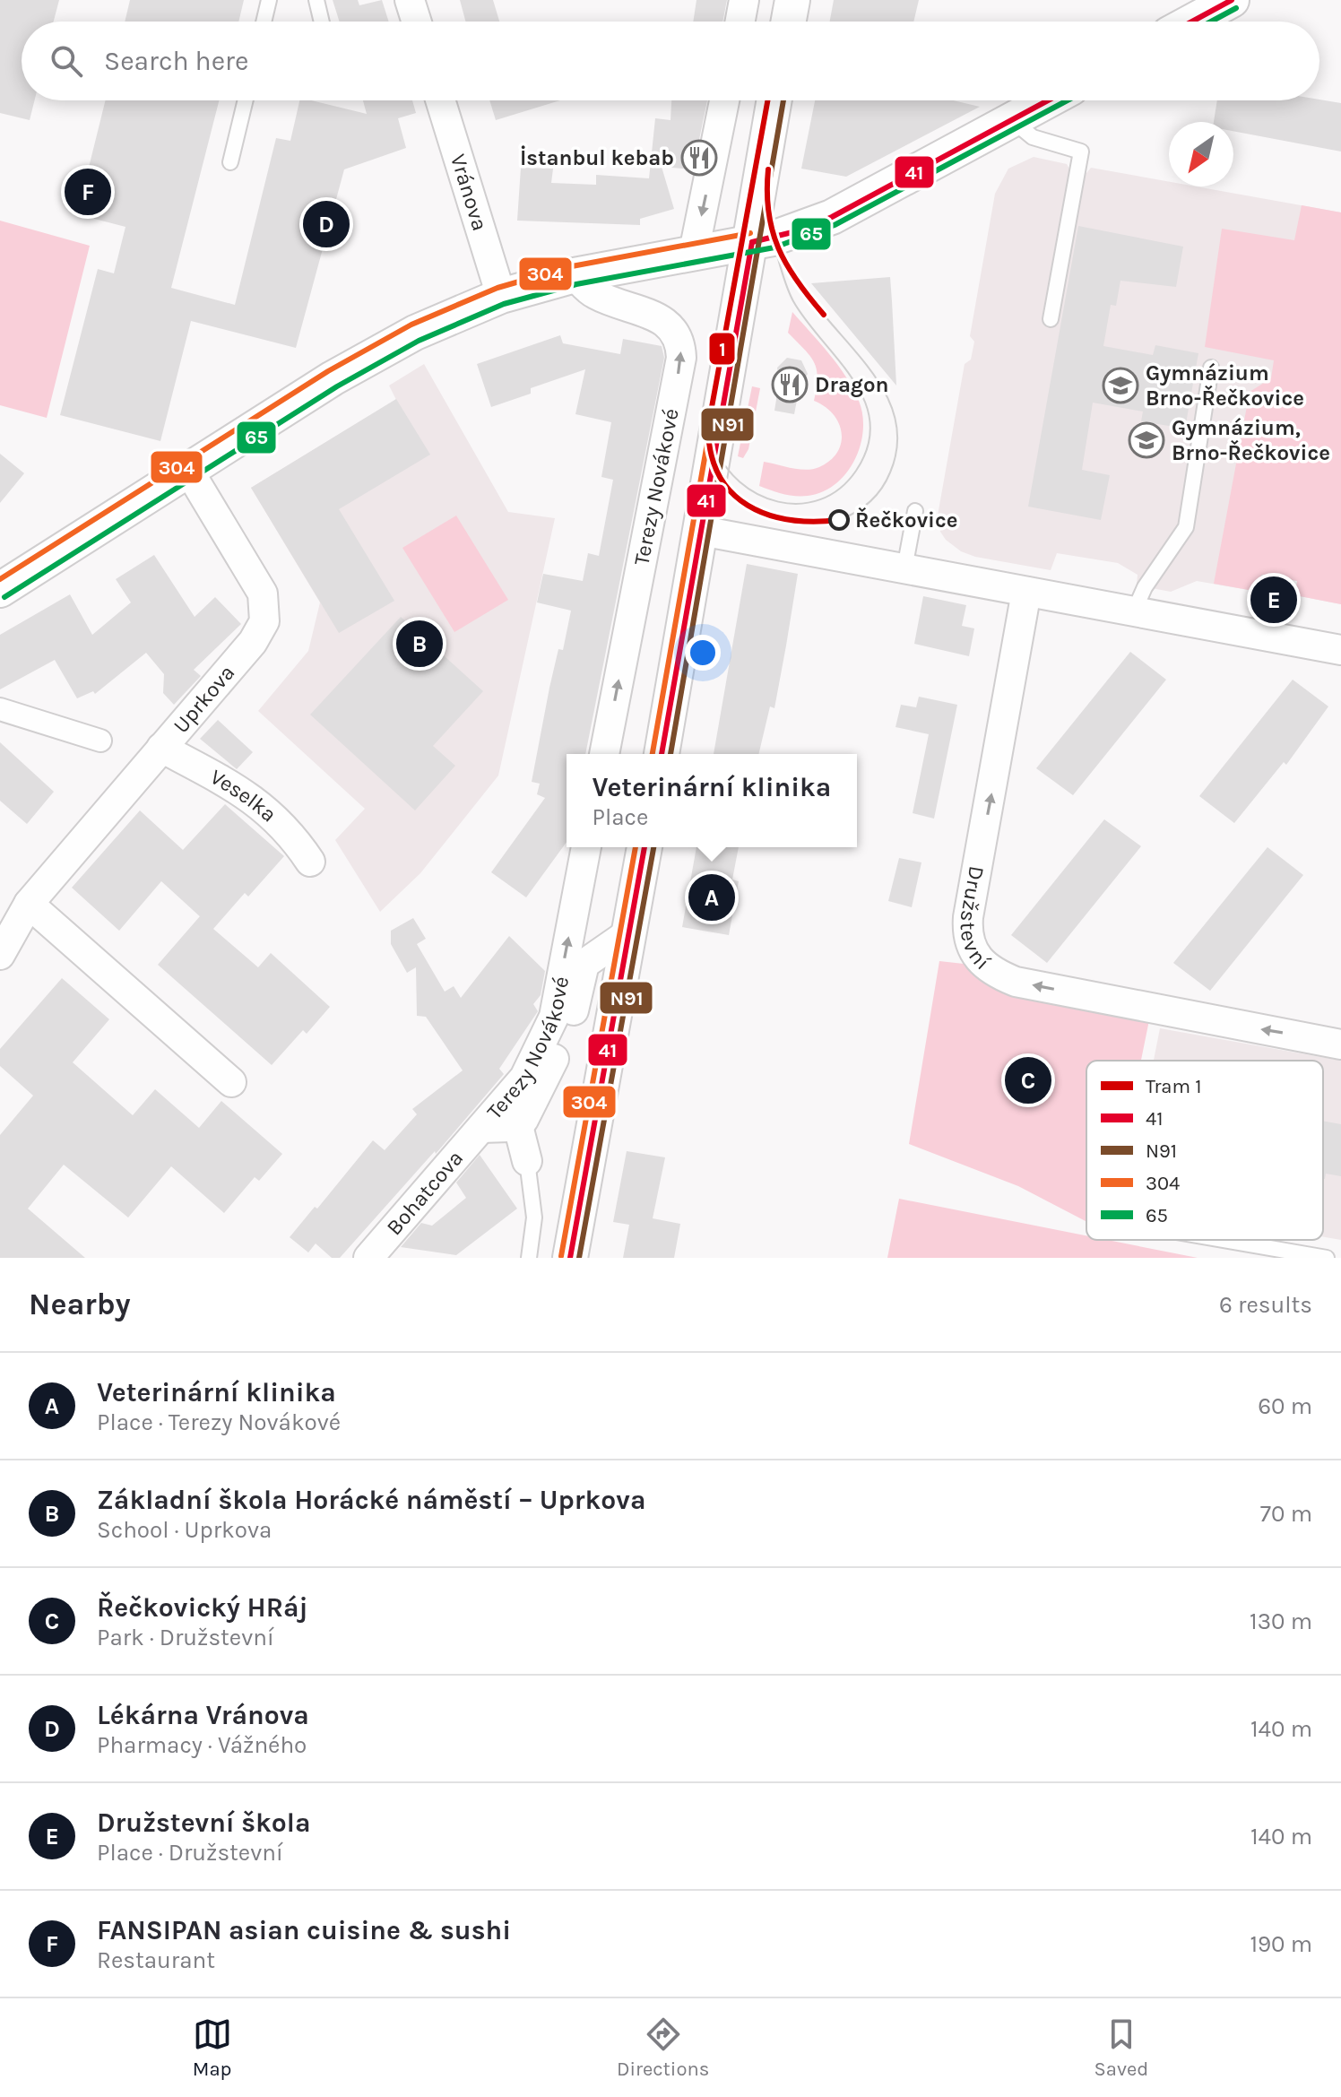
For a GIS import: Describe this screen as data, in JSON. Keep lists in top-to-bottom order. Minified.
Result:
{"streets":{"street":["Vránova","Terezy Novákové","Uprkova","Veselka","Družstevní","Bohatcova"]},"crossings":[["Terezy Novákové","Bohatcova"],["Uprkova","Veselka"]],"places":{"restaurant":["İstanbul kebab","Dragon"],"school or university":["Gymnázium Brno-Řečkovice","Gymnázium, Brno-Řečkovice"],"other":["Řečkovice"]},"lines":["transit line 41","transit line 65","tram line 1","transit line N91","transit line 304"],"legend":["Tram 1","41","N91","304","65"],"north":"bottom left","page":{"search":"Search here","pins":["F","D","E","B","A","C"],"popup":["Veterinární klinika","Place"],"heading":["Nearby","6 results"],"list":[{"mark":"A","name":"Veterinární klinika","note":"Place · Terezy Novákové","value":"60 m"},{"mark":"B","name":"Základní škola Horácké náměstí – Uprkova","note":"School · Uprkova","value":"70 m"},{"mark":"C","name":"Řečkovický HRáj","note":"Park · Družstevní","value":"130 m"},{"mark":"D","name":"Lékárna Vránova","note":"Pharmacy · Vážného","value":"140 m"},{"mark":"E","name":"Družstevní škola","note":"Place · Družstevní","value":"140 m"},{"mark":"F","name":"FANSIPAN asian cuisine & sushi","note":"Restaurant","value":"190 m"}],"nav":["Map","Directions","Saved"]}}
